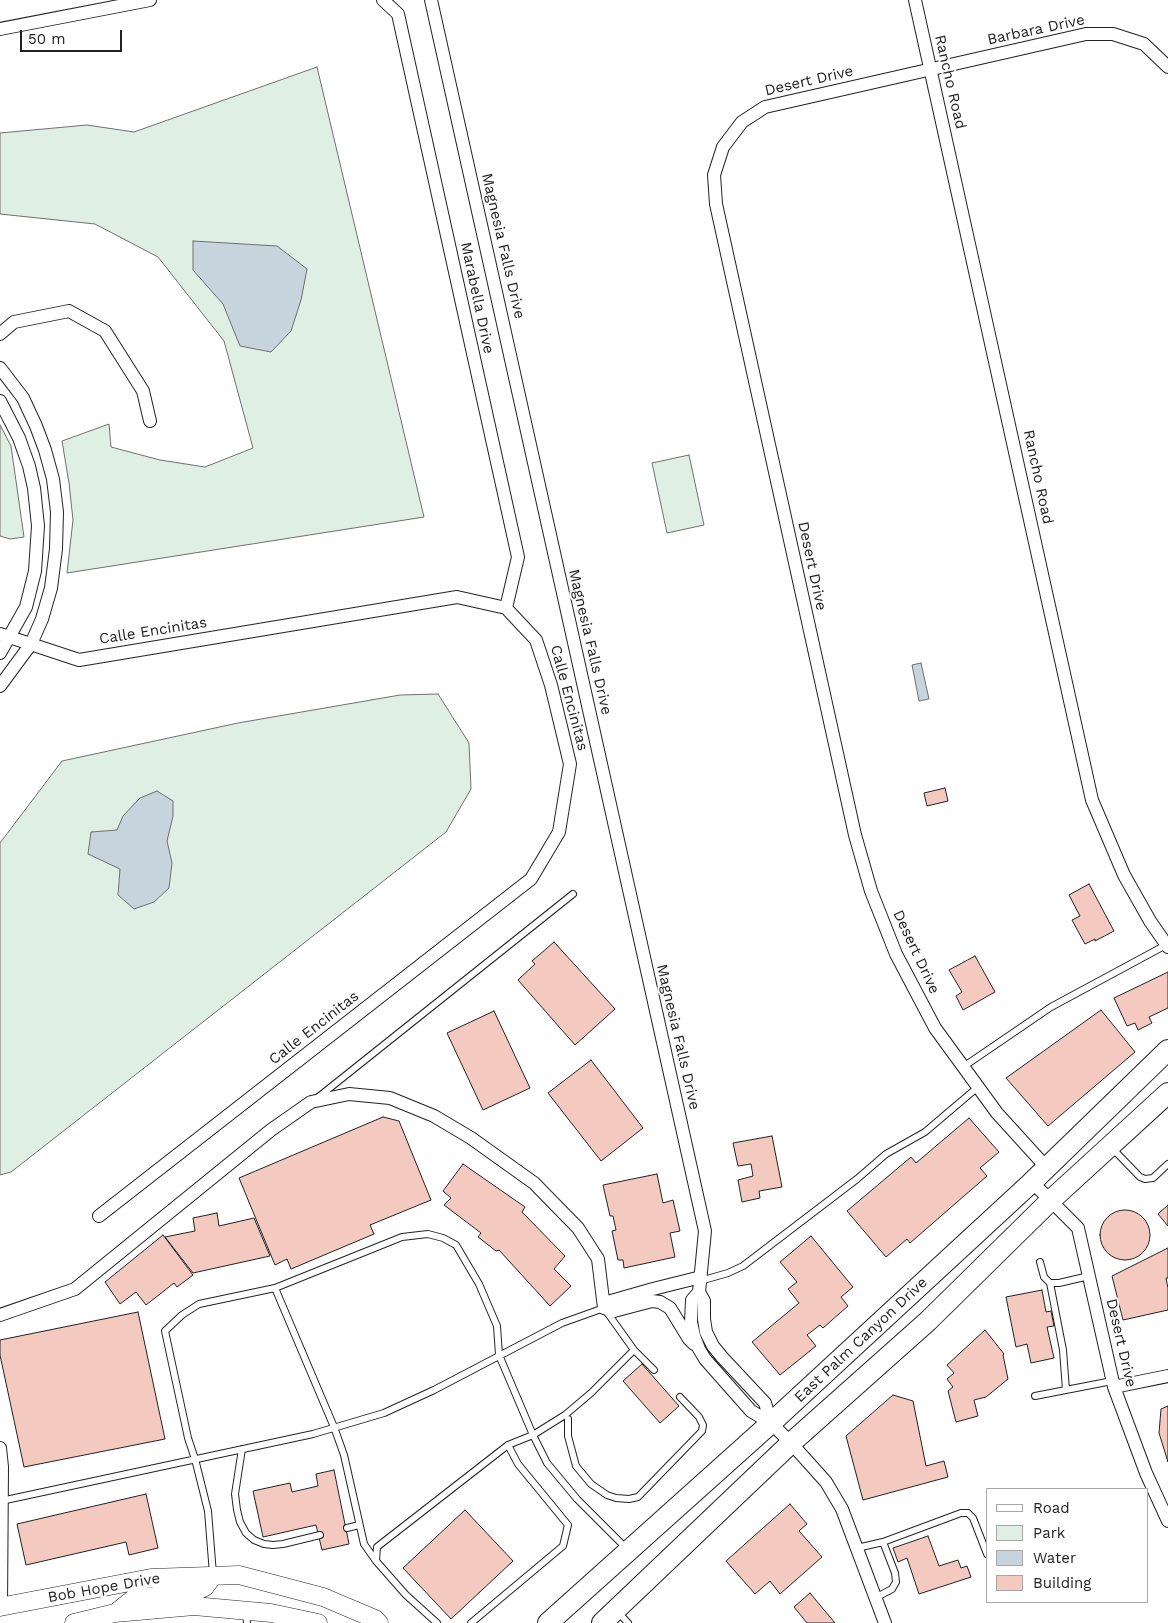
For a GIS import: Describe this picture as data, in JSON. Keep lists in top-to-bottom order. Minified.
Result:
{"streets":{"main road":["East Palm Canyon Drive","Bob Hope Drive"],"street":["Barbara Drive","Desert Drive","Rancho Road","Magnesia Falls Drive","Marabella Drive","Calle Encinitas"]},"crossings":[["Barbara Drive","Desert Drive"],["Barbara Drive","Rancho Road"],["Desert Drive","Rancho Road"],["Desert Drive","East Palm Canyon Drive"],["Magnesia Falls Drive","East Palm Canyon Drive"],["Marabella Drive","Calle Encinitas"]],"legend":["Road","Park","Water","Building"],"scale_bar":"50 m"}
